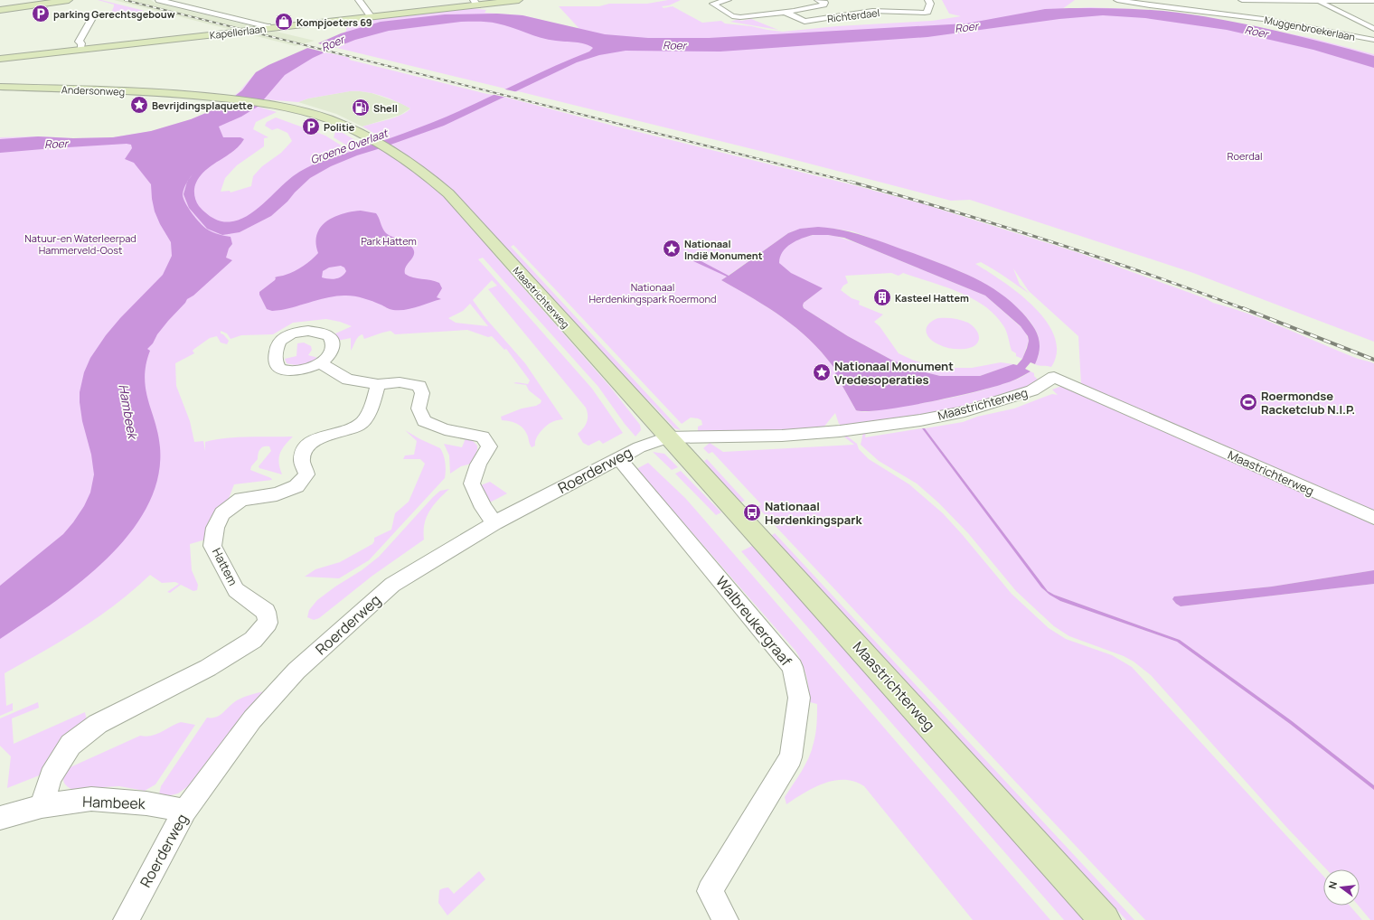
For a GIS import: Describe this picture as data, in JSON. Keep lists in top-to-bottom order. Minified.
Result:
{"streets":{"main road":["Kapellerlaan","Andersonweg","Maastrichterweg"],"street":["Richterdael","Muggenbroekerlaan","Roerderweg","Hattem","Walbreukergraaf","Hambeek"]},"crossings":[["Andersonweg","Maastrichterweg"],["Maastrichterweg","Roerderweg"],["Roerderweg","Walbreukergraaf"],["Roerderweg","Hambeek"],["Hattem","Hambeek"]],"water":["Roer","Groene Overlaat","Hambeek"],"parks":["Roerdal","Natuur-en Waterleerpad Hammerveld-Oost","Park Hattem","Nationaal Herdenkingspark Roermond"],"places":{"parking":["parking Gerechtsgebouw","Politie"],"shop":["Kompjoeters 69"],"place":["Bevrijdingsplaquette","Nationaal Indië Monument","Nationaal Monument Vredesoperaties"],"fuel station":["Shell"],"building":["Kasteel Hattem"],"sports":["Roermondse Racketclub N.I.P."],"bus stop":["Nationaal Herdenkingspark"]},"north":"left"}
